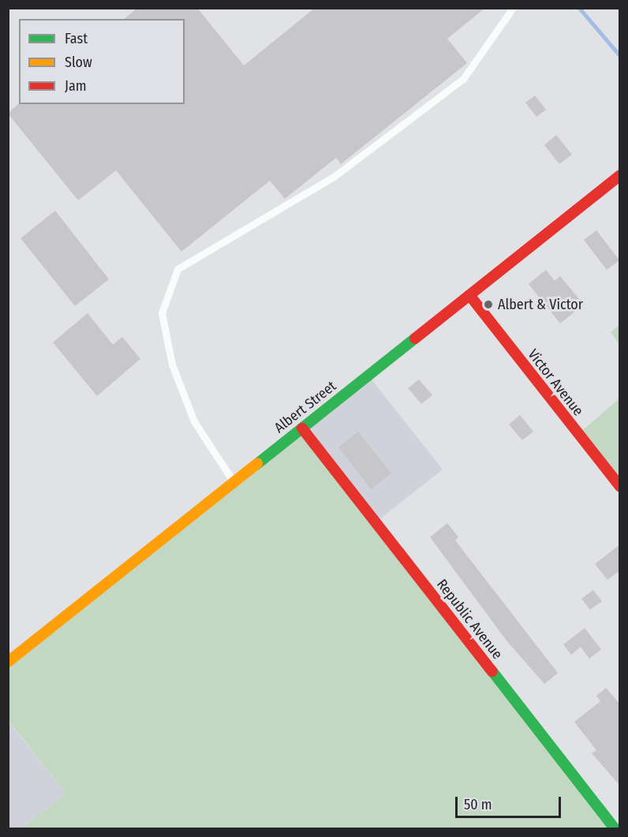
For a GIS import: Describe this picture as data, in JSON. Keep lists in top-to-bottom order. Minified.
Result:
{"streets":{"main road":["Victor Avenue","Albert Street","Republic Avenue"]},"crossings":[["Victor Avenue","Albert Street"],["Albert Street","Republic Avenue"]],"places":["Albert & Victor"],"legend":["Fast","Slow","Jam"],"scale_bar":"50 m"}
